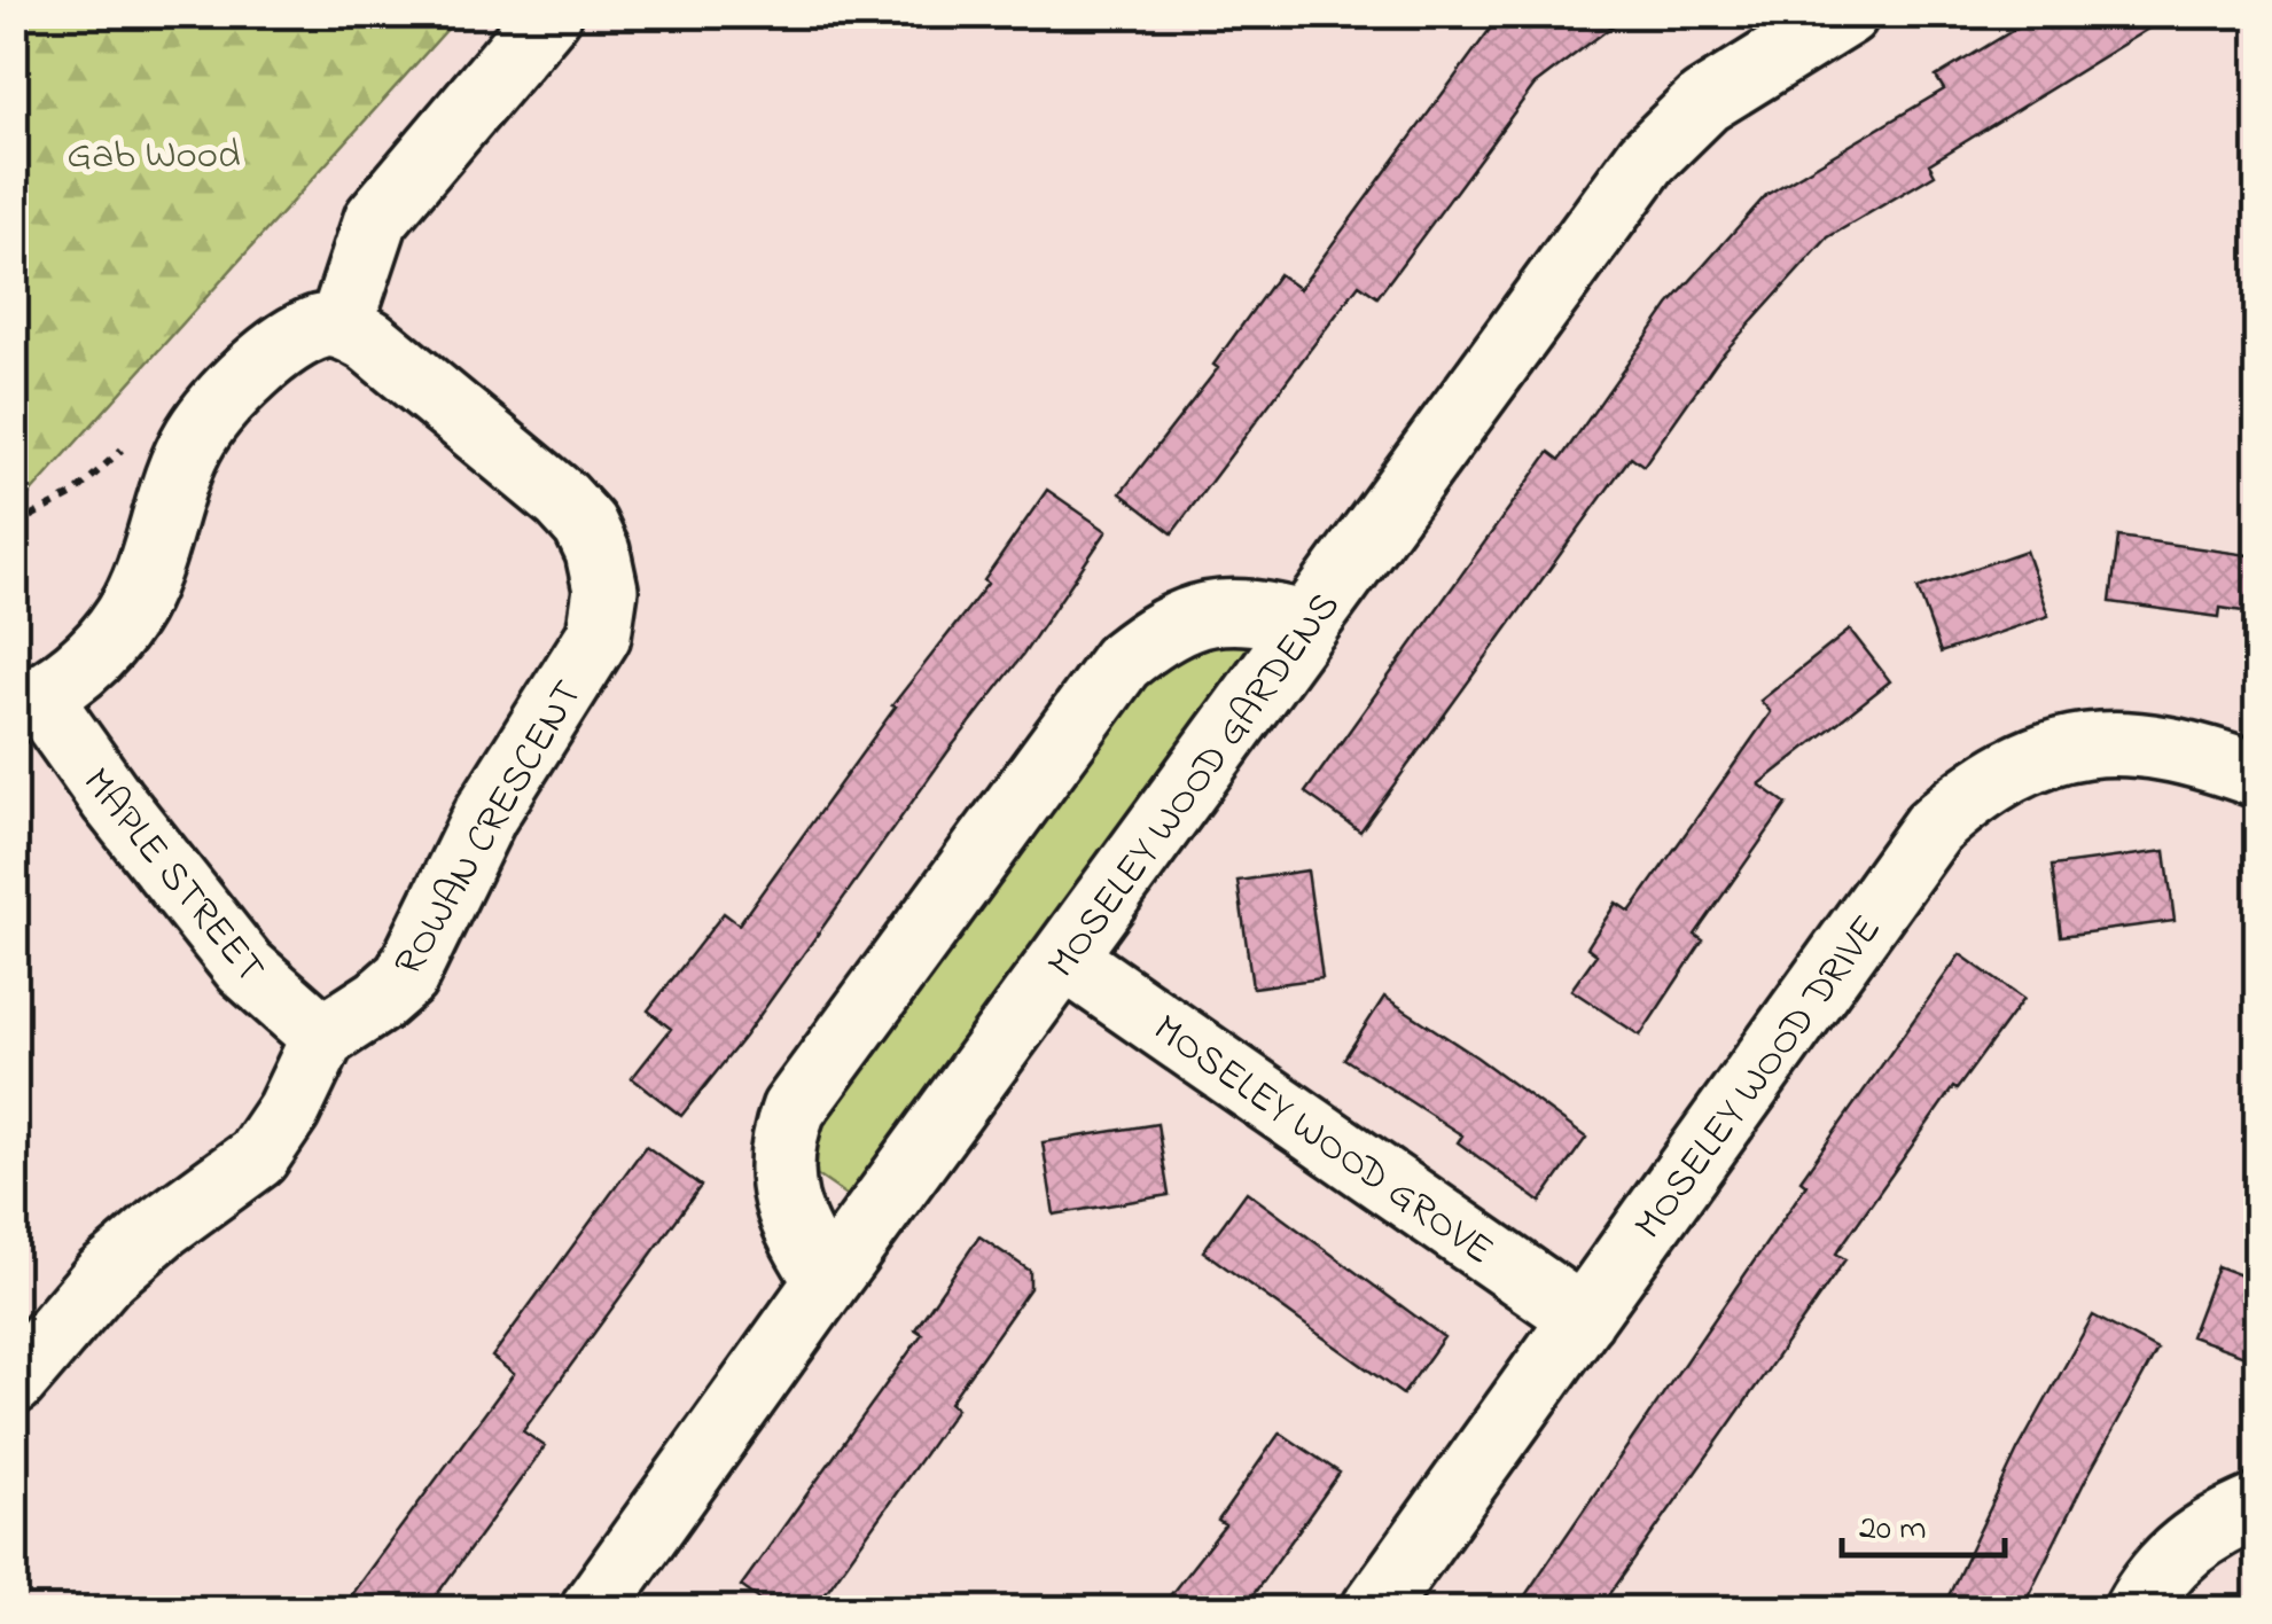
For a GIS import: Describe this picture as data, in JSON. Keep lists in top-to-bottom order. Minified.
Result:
{"streets":{"street":["MOSELEY WOOD GARDENS","ROWAN CRESCENT","MAPLE STREET","MOSELEY WOOD DRIVE","MOSELEY WOOD GROVE"]},"crossings":[["MOSELEY WOOD GARDENS","MOSELEY WOOD GROVE"],["ROWAN CRESCENT","MAPLE STREET"],["MOSELEY WOOD DRIVE","MOSELEY WOOD GROVE"]],"parks":["Gab Wood"],"scale_bar":"20 m"}
